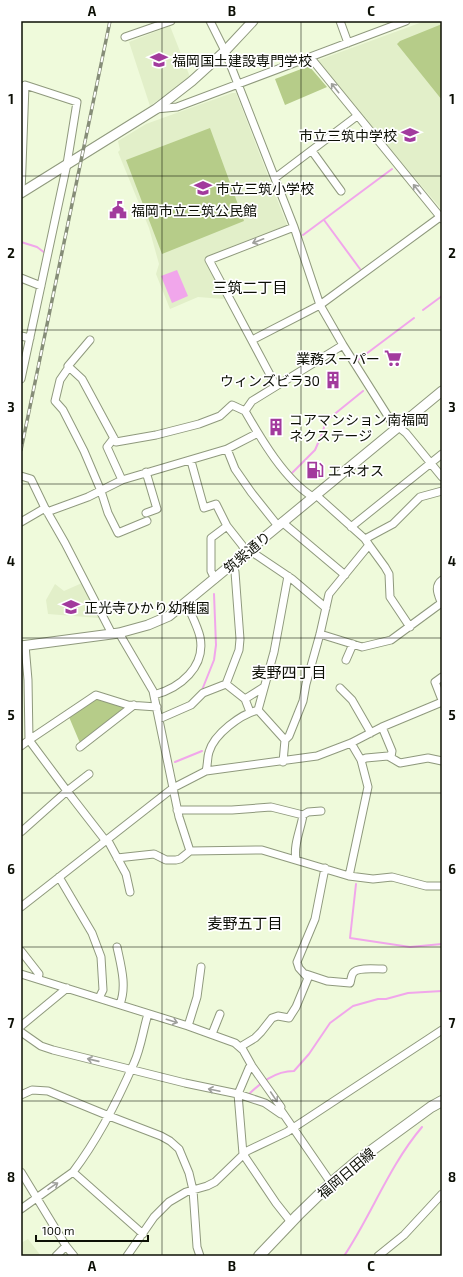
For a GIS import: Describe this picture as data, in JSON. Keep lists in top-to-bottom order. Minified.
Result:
{"streets":{"main road":["福岡日田線"],"street":["筑紫通り"]},"districts":["三筑二丁目","麦野四丁目","麦野五丁目"],"places":{"school or university":["福岡国土建設専門学校","市立三筑中学校","市立三筑小学校","正光寺ひかり幼稚園"],"public building":["福岡市立三筑公民館"],"supermarket":["業務スーパー"],"building":["ウィンズビラ30","コアマンション南福岡 ネクステージ"],"fuel station":["エネオス"]},"scale_bar":"100 m","grid":{"columns":["A","B","C"],"rows":["1","2","3","4","5","6","7","8"]}}
